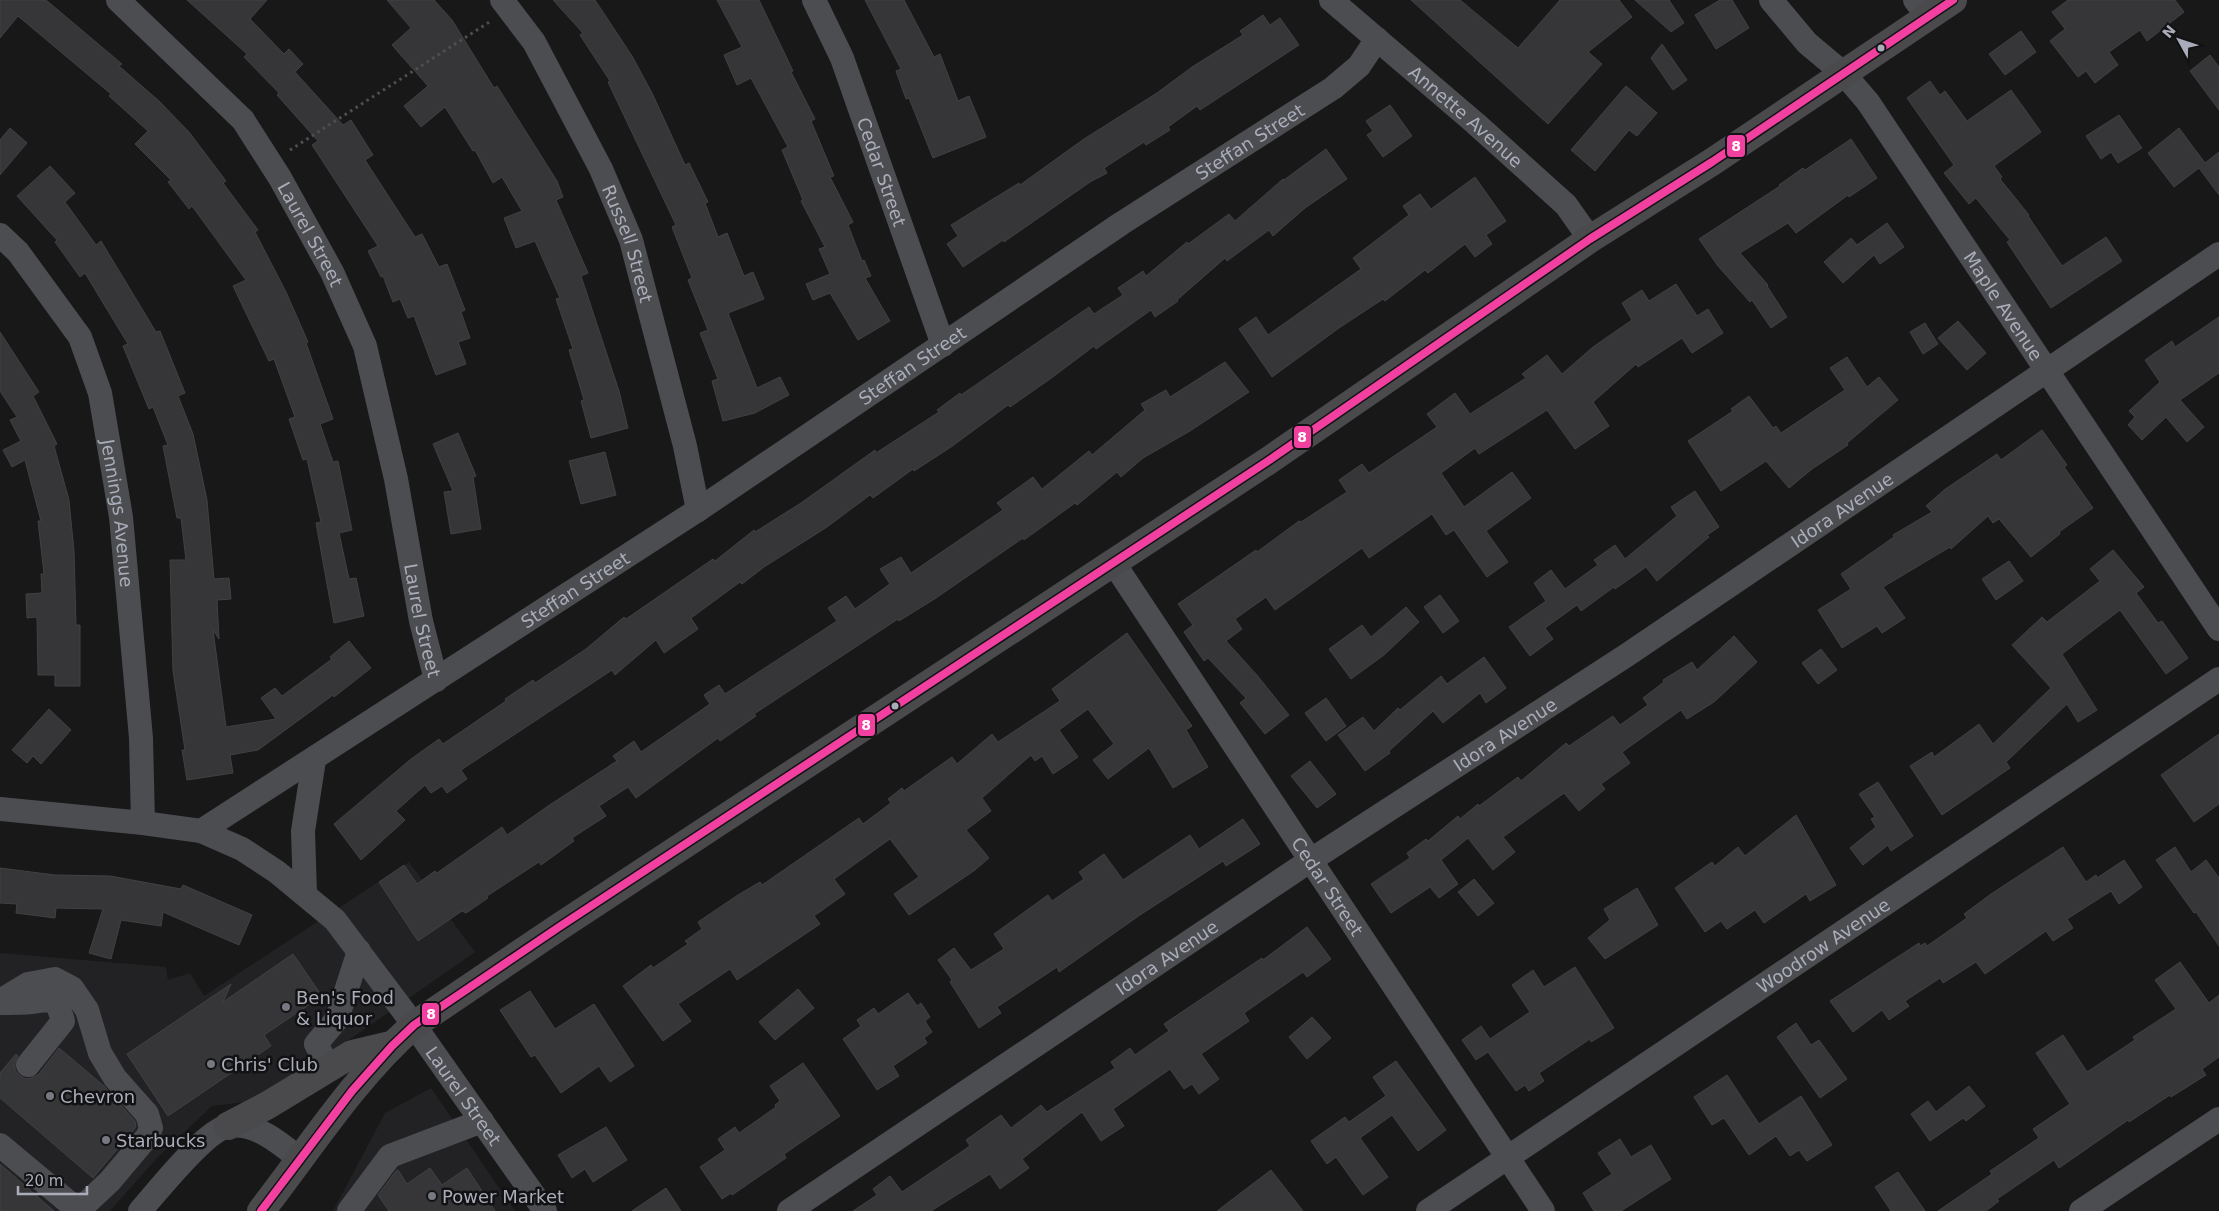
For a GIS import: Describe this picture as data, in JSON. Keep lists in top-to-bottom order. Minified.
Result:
{"streets":{"street":["Annette Avenue","Steffan Street","Cedar Street","Laurel Street","Russell Street","Maple Avenue","Idora Avenue","Jennings Avenue","Woodrow Avenue"]},"crossings":[["Annette Avenue","Steffan Street"],["Steffan Street","Cedar Street"],["Steffan Street","Laurel Street"],["Steffan Street","Russell Street"],["Cedar Street","Idora Avenue"],["Cedar Street","Woodrow Avenue"],["Maple Avenue","Idora Avenue"]],"places":["Ben's Food & Liquor","Chris' Club","Chevron","Starbucks","Power Market"],"lines":["transit line 8"],"scale_bar":"20 m","north":"top left"}
